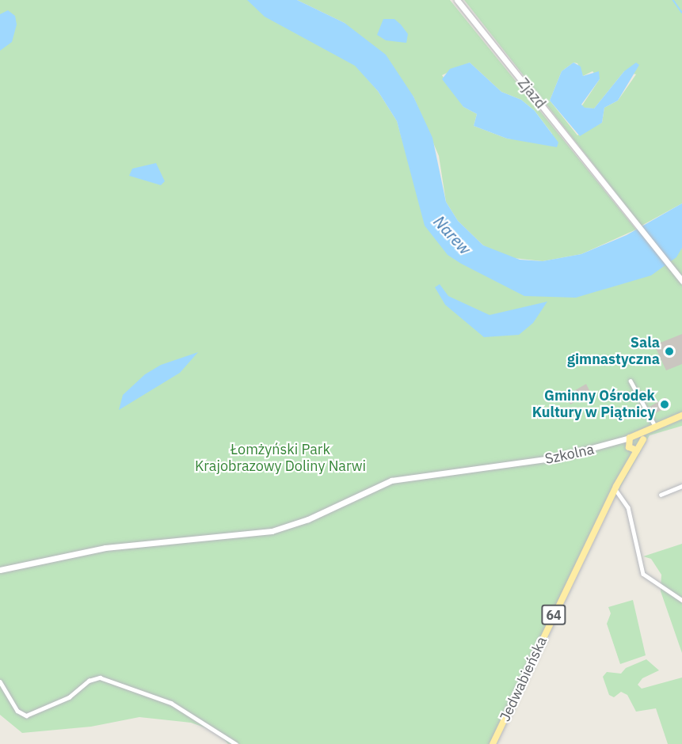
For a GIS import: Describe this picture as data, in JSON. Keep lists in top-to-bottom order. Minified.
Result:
{"streets":{"main road":["64","Jedwabieńska"],"street":["Zjazd","Szkolna"]},"crossings":[["Szkolna","64"],["Szkolna","Jedwabieńska"],["64","Jedwabieńska"]],"water":["Narew"],"parks":["Łomżyński Park Krajobrazowy Doliny Narwi"],"places":["Sala gimnastyczna","Gminny Ośrodek Kultury w Piątnicy"]}
